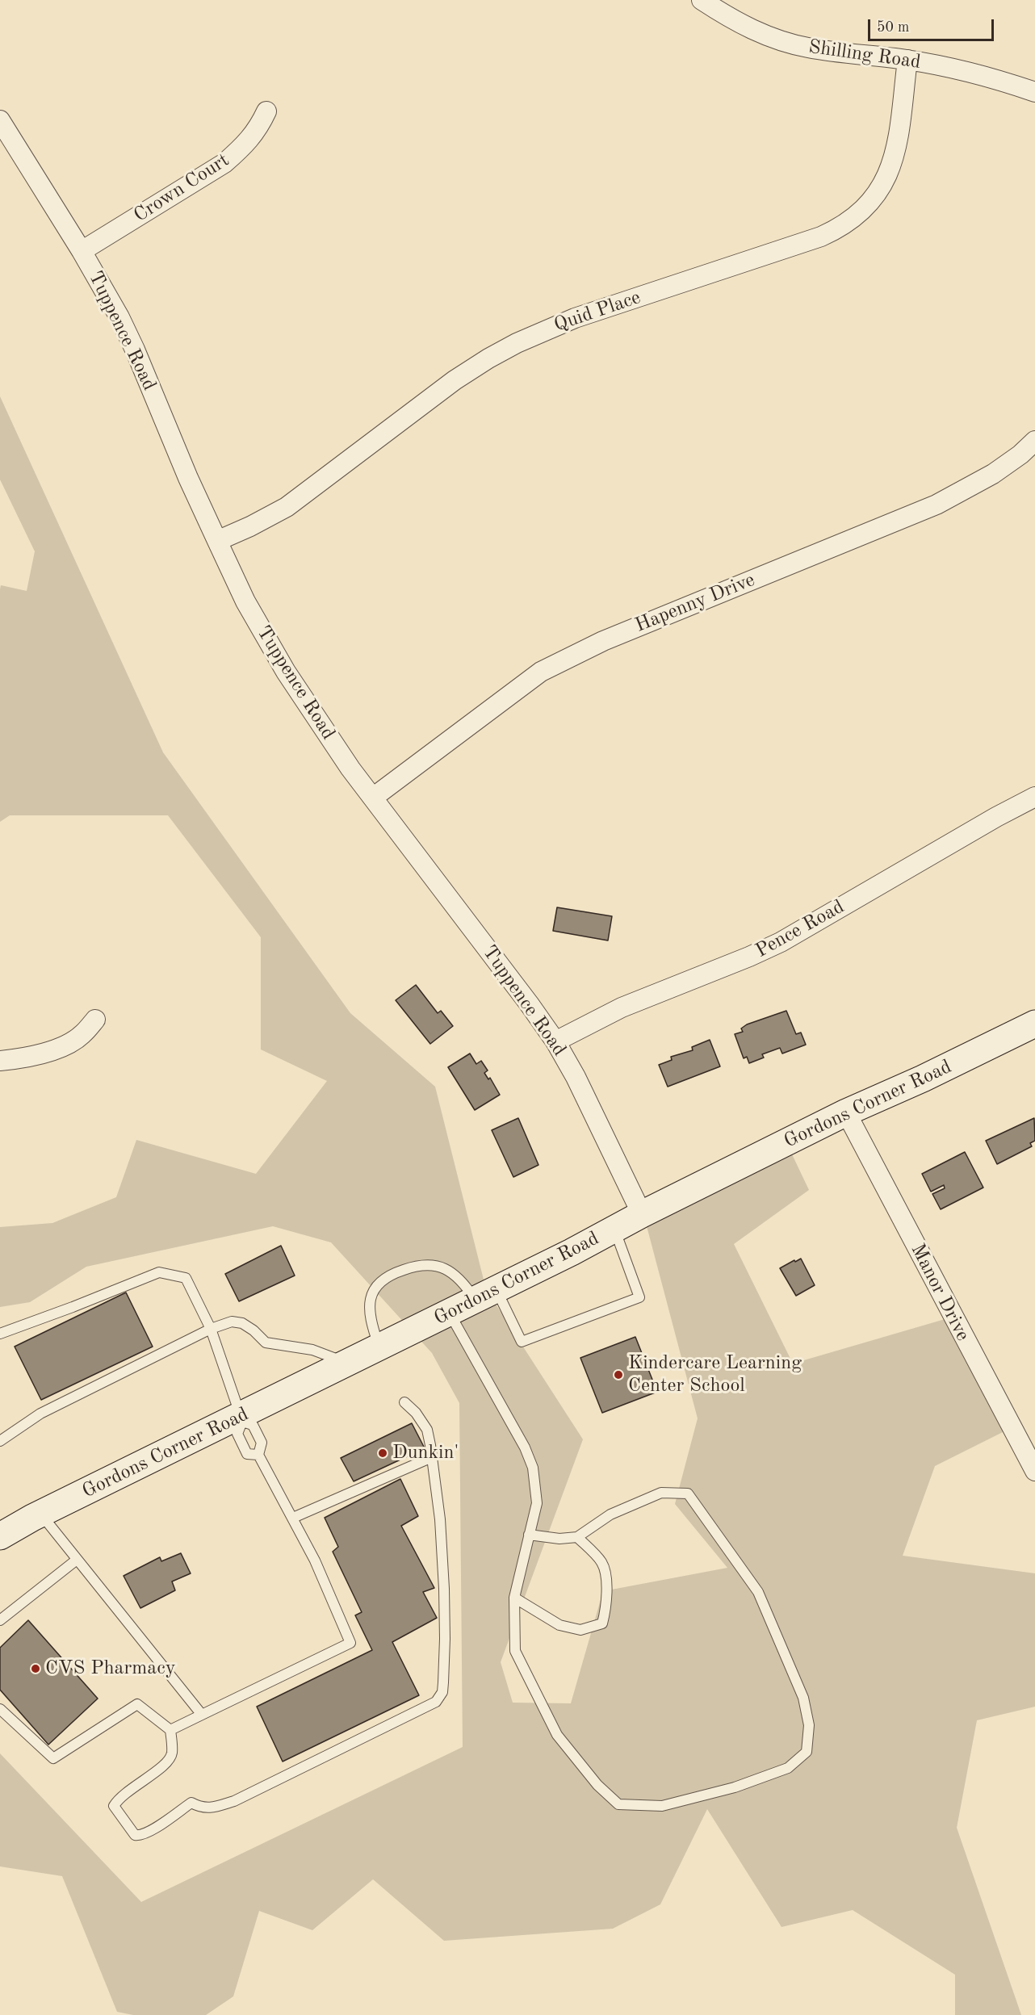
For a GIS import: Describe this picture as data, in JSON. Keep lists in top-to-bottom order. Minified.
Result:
{"streets":{"street":["Shilling Road","Crown Court","Quid Place","Tuppence Road","Hapenny Drive","Pence Road","Gordons Corner Road","Manor Drive"]},"crossings":[["Shilling Road","Quid Place"],["Crown Court","Tuppence Road"],["Quid Place","Tuppence Road"],["Tuppence Road","Hapenny Drive"],["Tuppence Road","Pence Road"],["Tuppence Road","Gordons Corner Road"],["Gordons Corner Road","Manor Drive"]],"places":["Kindercare Learning Center School","Dunkin'","CVS Pharmacy"],"scale_bar":"50 m"}
